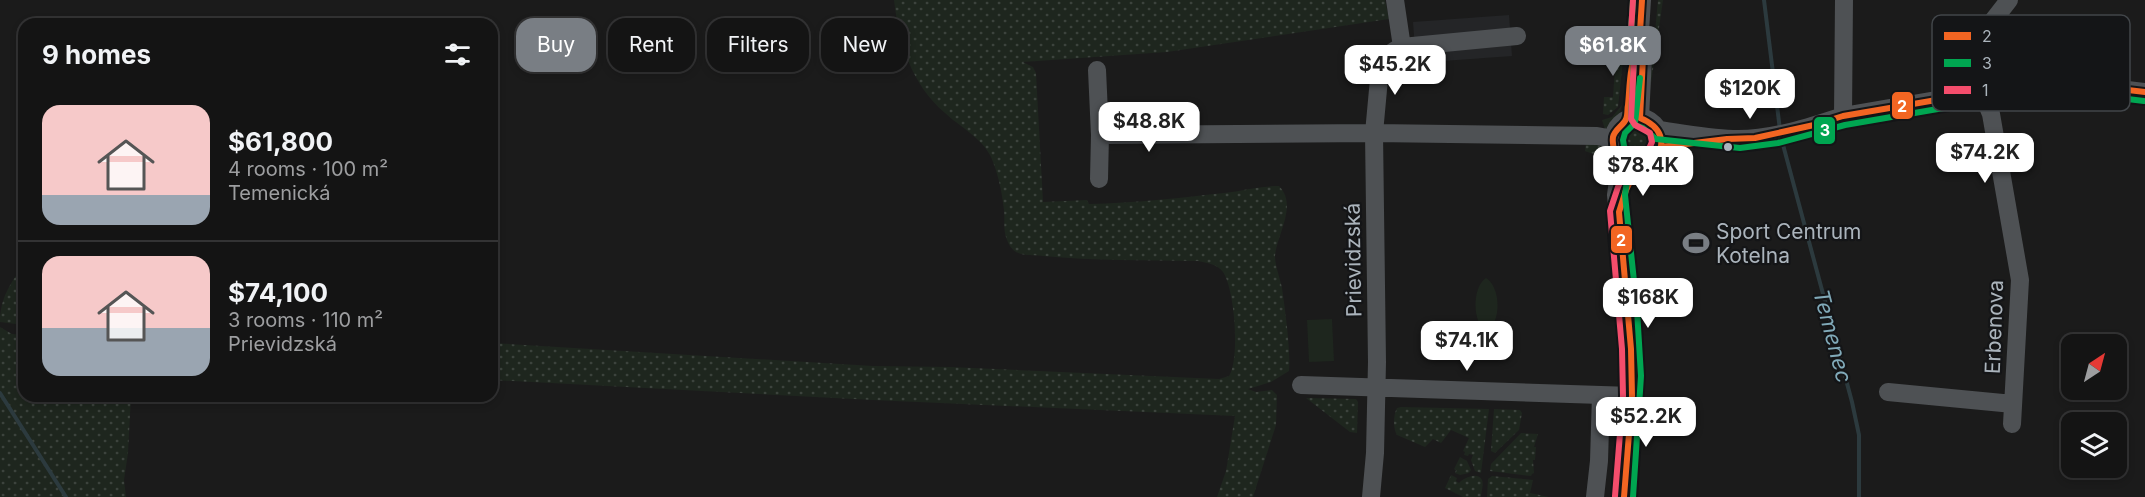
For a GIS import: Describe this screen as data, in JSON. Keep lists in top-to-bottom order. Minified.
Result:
{"streets":{"street":["Prievidzská","Erbenova"]},"water":["Temenec"],"places":{"sports":["Sport Centrum Kotelna"]},"lines":["transit line 2","transit line 3","transit line 1"],"legend":["2","3","1"],"north":"top right","page":{"chip":["Buy","Rent","Filters","New"],"heading":"9 homes","price":["$61.8K","$45.2K","$120K","$48.8K","$74.2K","$78.4K","$168K","$74.1K","$52.2K"],"list":[{"name":"$61,800","note":"4 rooms · 100 m² · Temenická"},{"name":"$74,100","note":"3 rooms · 110 m² · Prievidzská"}]}}
